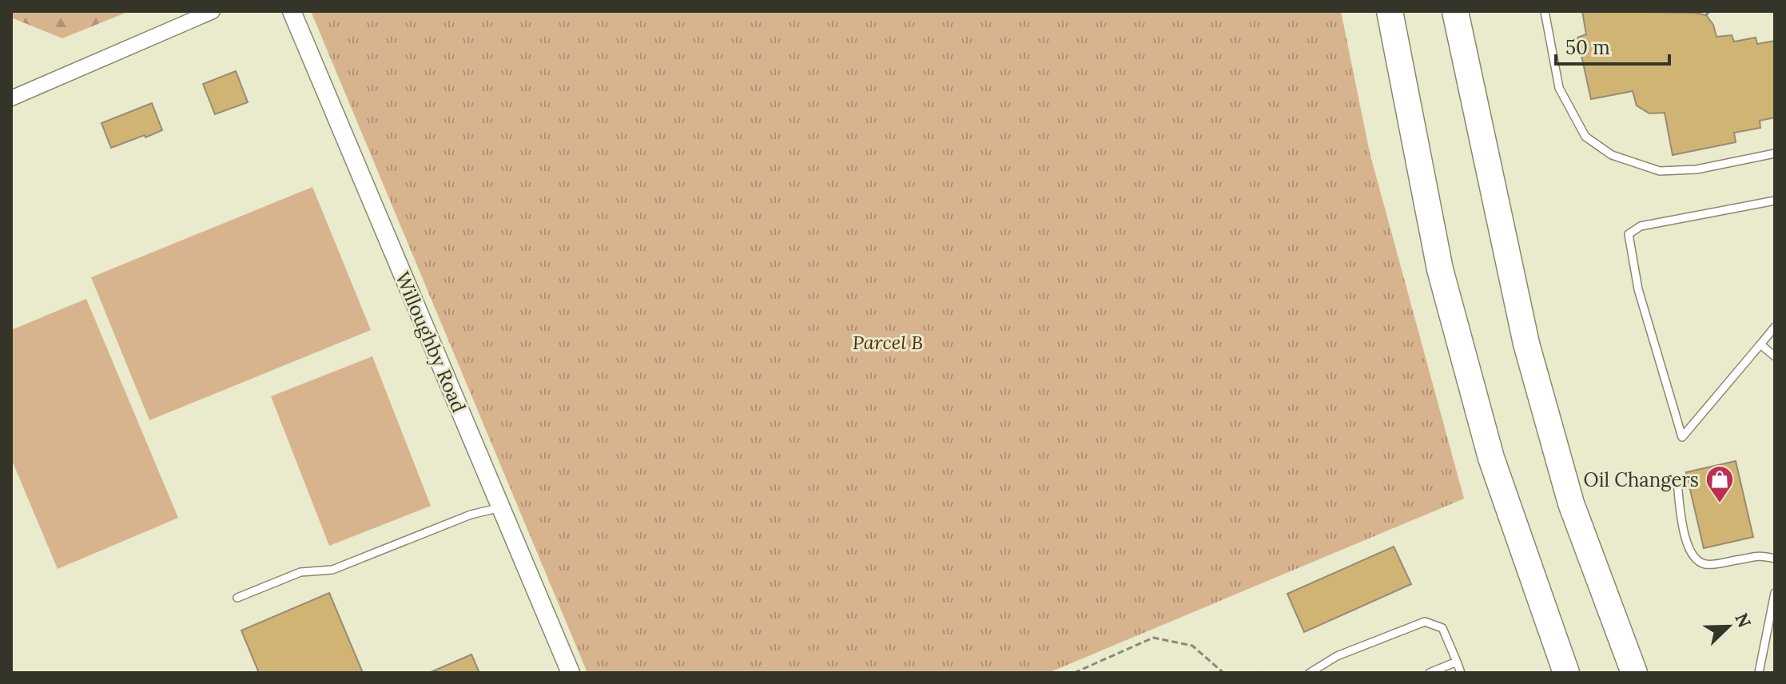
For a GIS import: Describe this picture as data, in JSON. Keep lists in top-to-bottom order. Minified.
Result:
{"streets":{"street":["Willoughby Road"]},"parks":["Parcel B"],"places":{"shop":["Oil Changers"]},"scale_bar":"50 m","north":"top right"}
